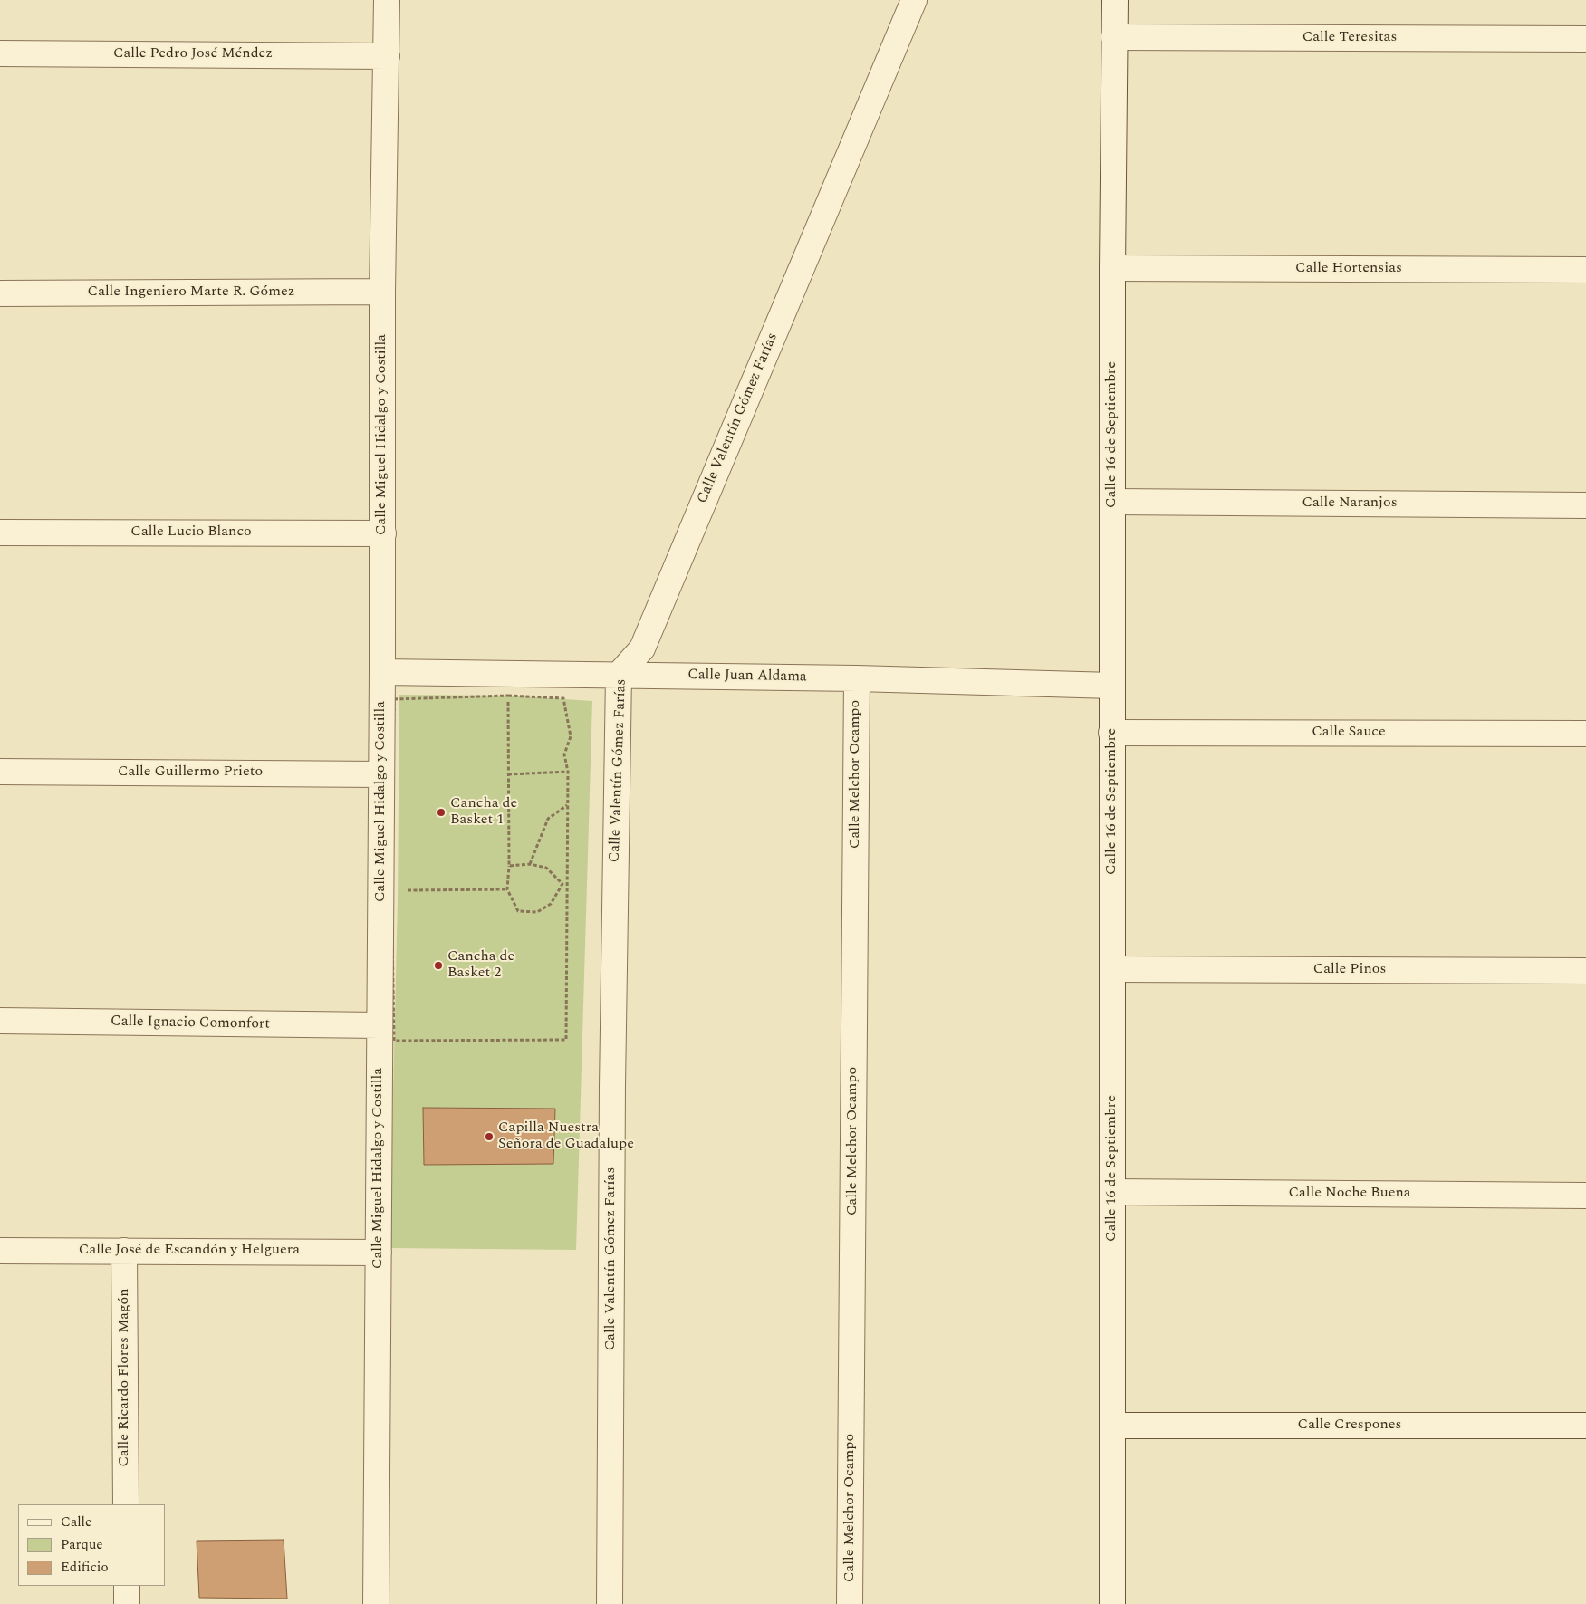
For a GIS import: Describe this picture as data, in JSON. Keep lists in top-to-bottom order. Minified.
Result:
{"streets":{"street":["Calle Teresitas","Calle Pedro José Méndez","Calle Hortensias","Calle Ingeniero Marte R. Gómez","Calle Valentín Gómez Farías","Calle Miguel Hidalgo y Costilla","Calle 16 de Septiembre","Calle Naranjos","Calle Lucio Blanco","Calle Juan Aldama","Calle Sauce","Calle Guillermo Prieto","Calle Melchor Ocampo","Calle Pinos","Calle Ignacio Comonfort","Calle Noche Buena","Calle José de Escandón y Helguera","Calle Ricardo Flores Magón","Calle Crespones"]},"crossings":[["Calle Teresitas","Calle 16 de Septiembre"],["Calle Pedro José Méndez","Calle Miguel Hidalgo y Costilla"],["Calle Hortensias","Calle 16 de Septiembre"],["Calle Ingeniero Marte R. Gómez","Calle Miguel Hidalgo y Costilla"],["Calle Valentín Gómez Farías","Calle Juan Aldama"],["Calle Miguel Hidalgo y Costilla","Calle Lucio Blanco"],["Calle Miguel Hidalgo y Costilla","Calle Juan Aldama"],["Calle Miguel Hidalgo y Costilla","Calle Guillermo Prieto"],["Calle Miguel Hidalgo y Costilla","Calle Ignacio Comonfort"],["Calle Miguel Hidalgo y Costilla","Calle José de Escandón y Helguera"],["Calle 16 de Septiembre","Calle Naranjos"],["Calle 16 de Septiembre","Calle Juan Aldama"],["Calle 16 de Septiembre","Calle Sauce"],["Calle 16 de Septiembre","Calle Pinos"],["Calle 16 de Septiembre","Calle Noche Buena"],["Calle 16 de Septiembre","Calle Crespones"],["Calle Juan Aldama","Calle Melchor Ocampo"],["Calle José de Escandón y Helguera","Calle Ricardo Flores Magón"]],"places":["Cancha de Basket 1","Cancha de Basket 2","Capilla Nuestra Señora de Guadalupe"],"legend":["Calle","Parque","Edificio"]}
